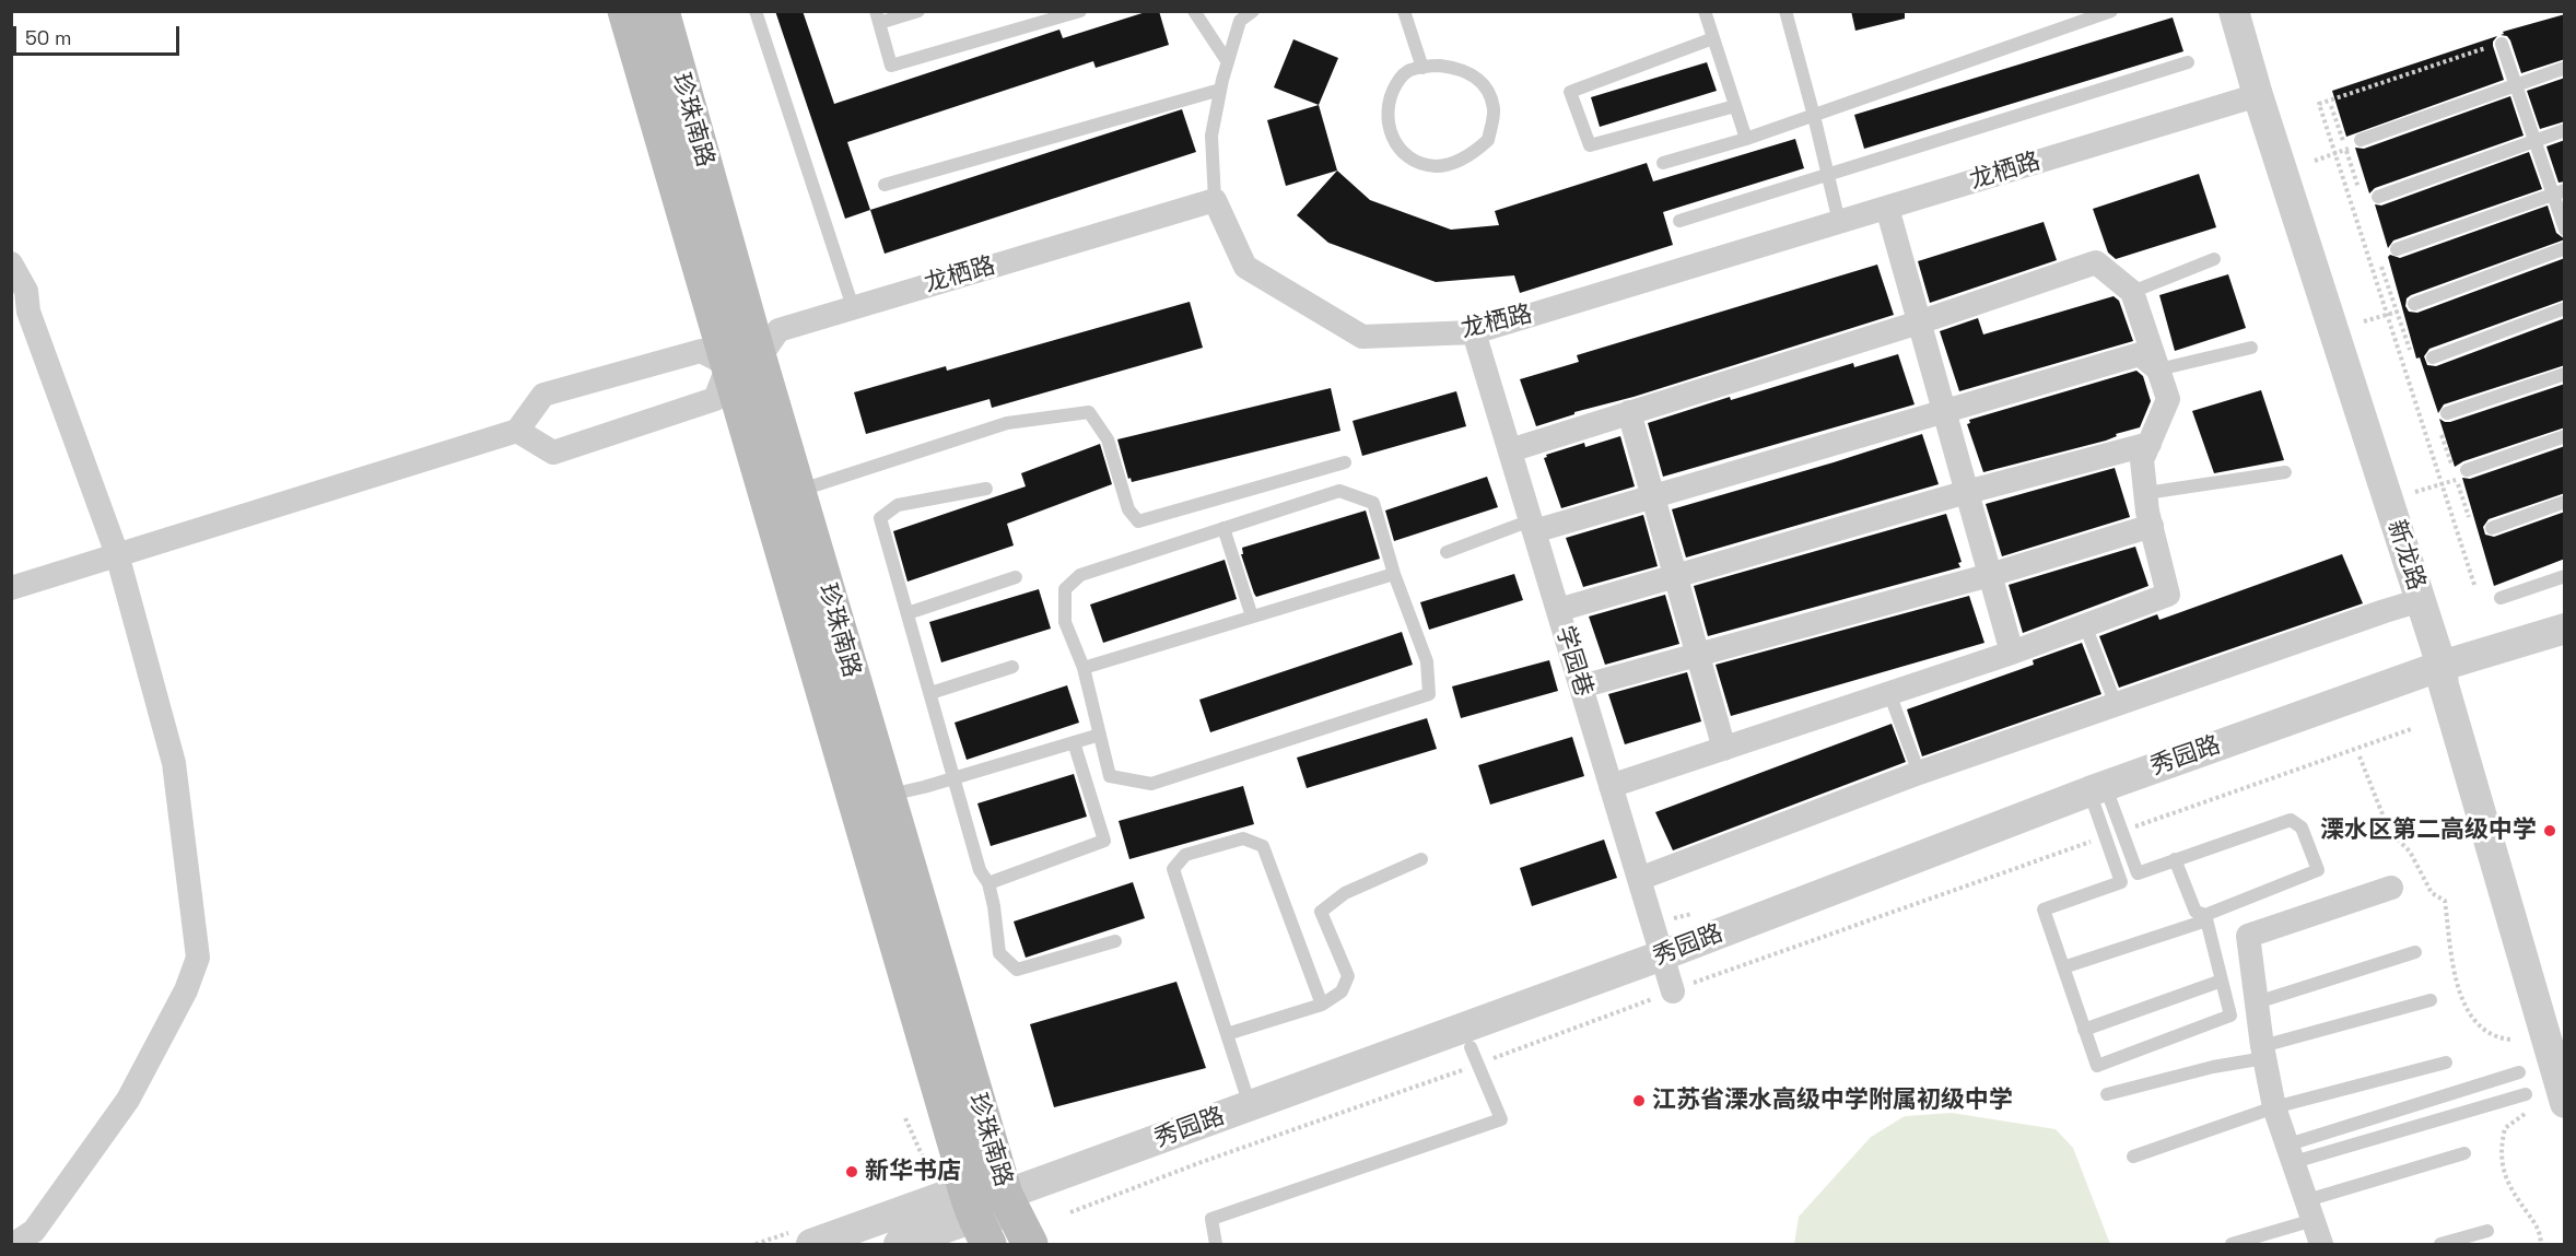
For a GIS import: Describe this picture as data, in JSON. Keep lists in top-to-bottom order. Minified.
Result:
{"streets":{"main road":["珍珠南路"],"street":["龙栖路","新龙路","学园巷","秀园路"]},"crossings":[["珍珠南路","龙栖路"],["珍珠南路","秀园路"],["龙栖路","新龙路"],["龙栖路","学园巷"],["新龙路","秀园路"],["学园巷","秀园路"]],"places":["溧水区第二高级中学","江苏省溧水高级中学附属初级中学","新华书店"],"scale_bar":"50 m"}
